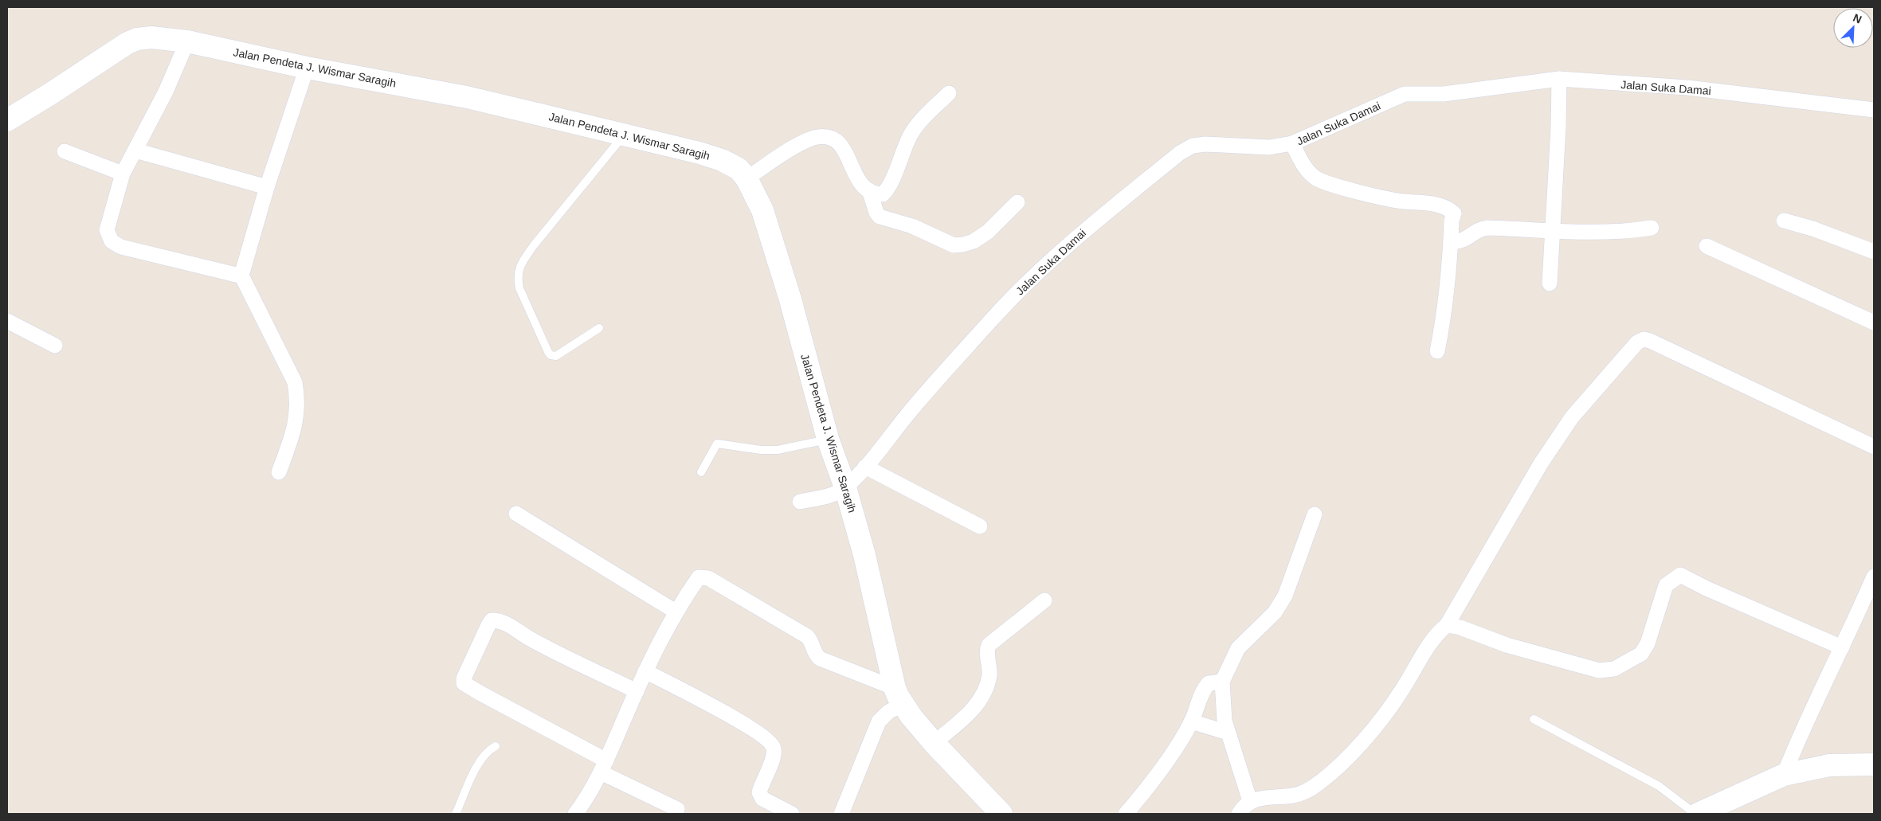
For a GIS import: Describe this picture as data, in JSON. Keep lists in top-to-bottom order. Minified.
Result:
{"streets":{"street":["Jalan Pendeta J. Wismar Saragih","Jalan Suka Damai"]},"crossings":[["Jalan Pendeta J. Wismar Saragih","Jalan Suka Damai"]],"north":"top right"}
